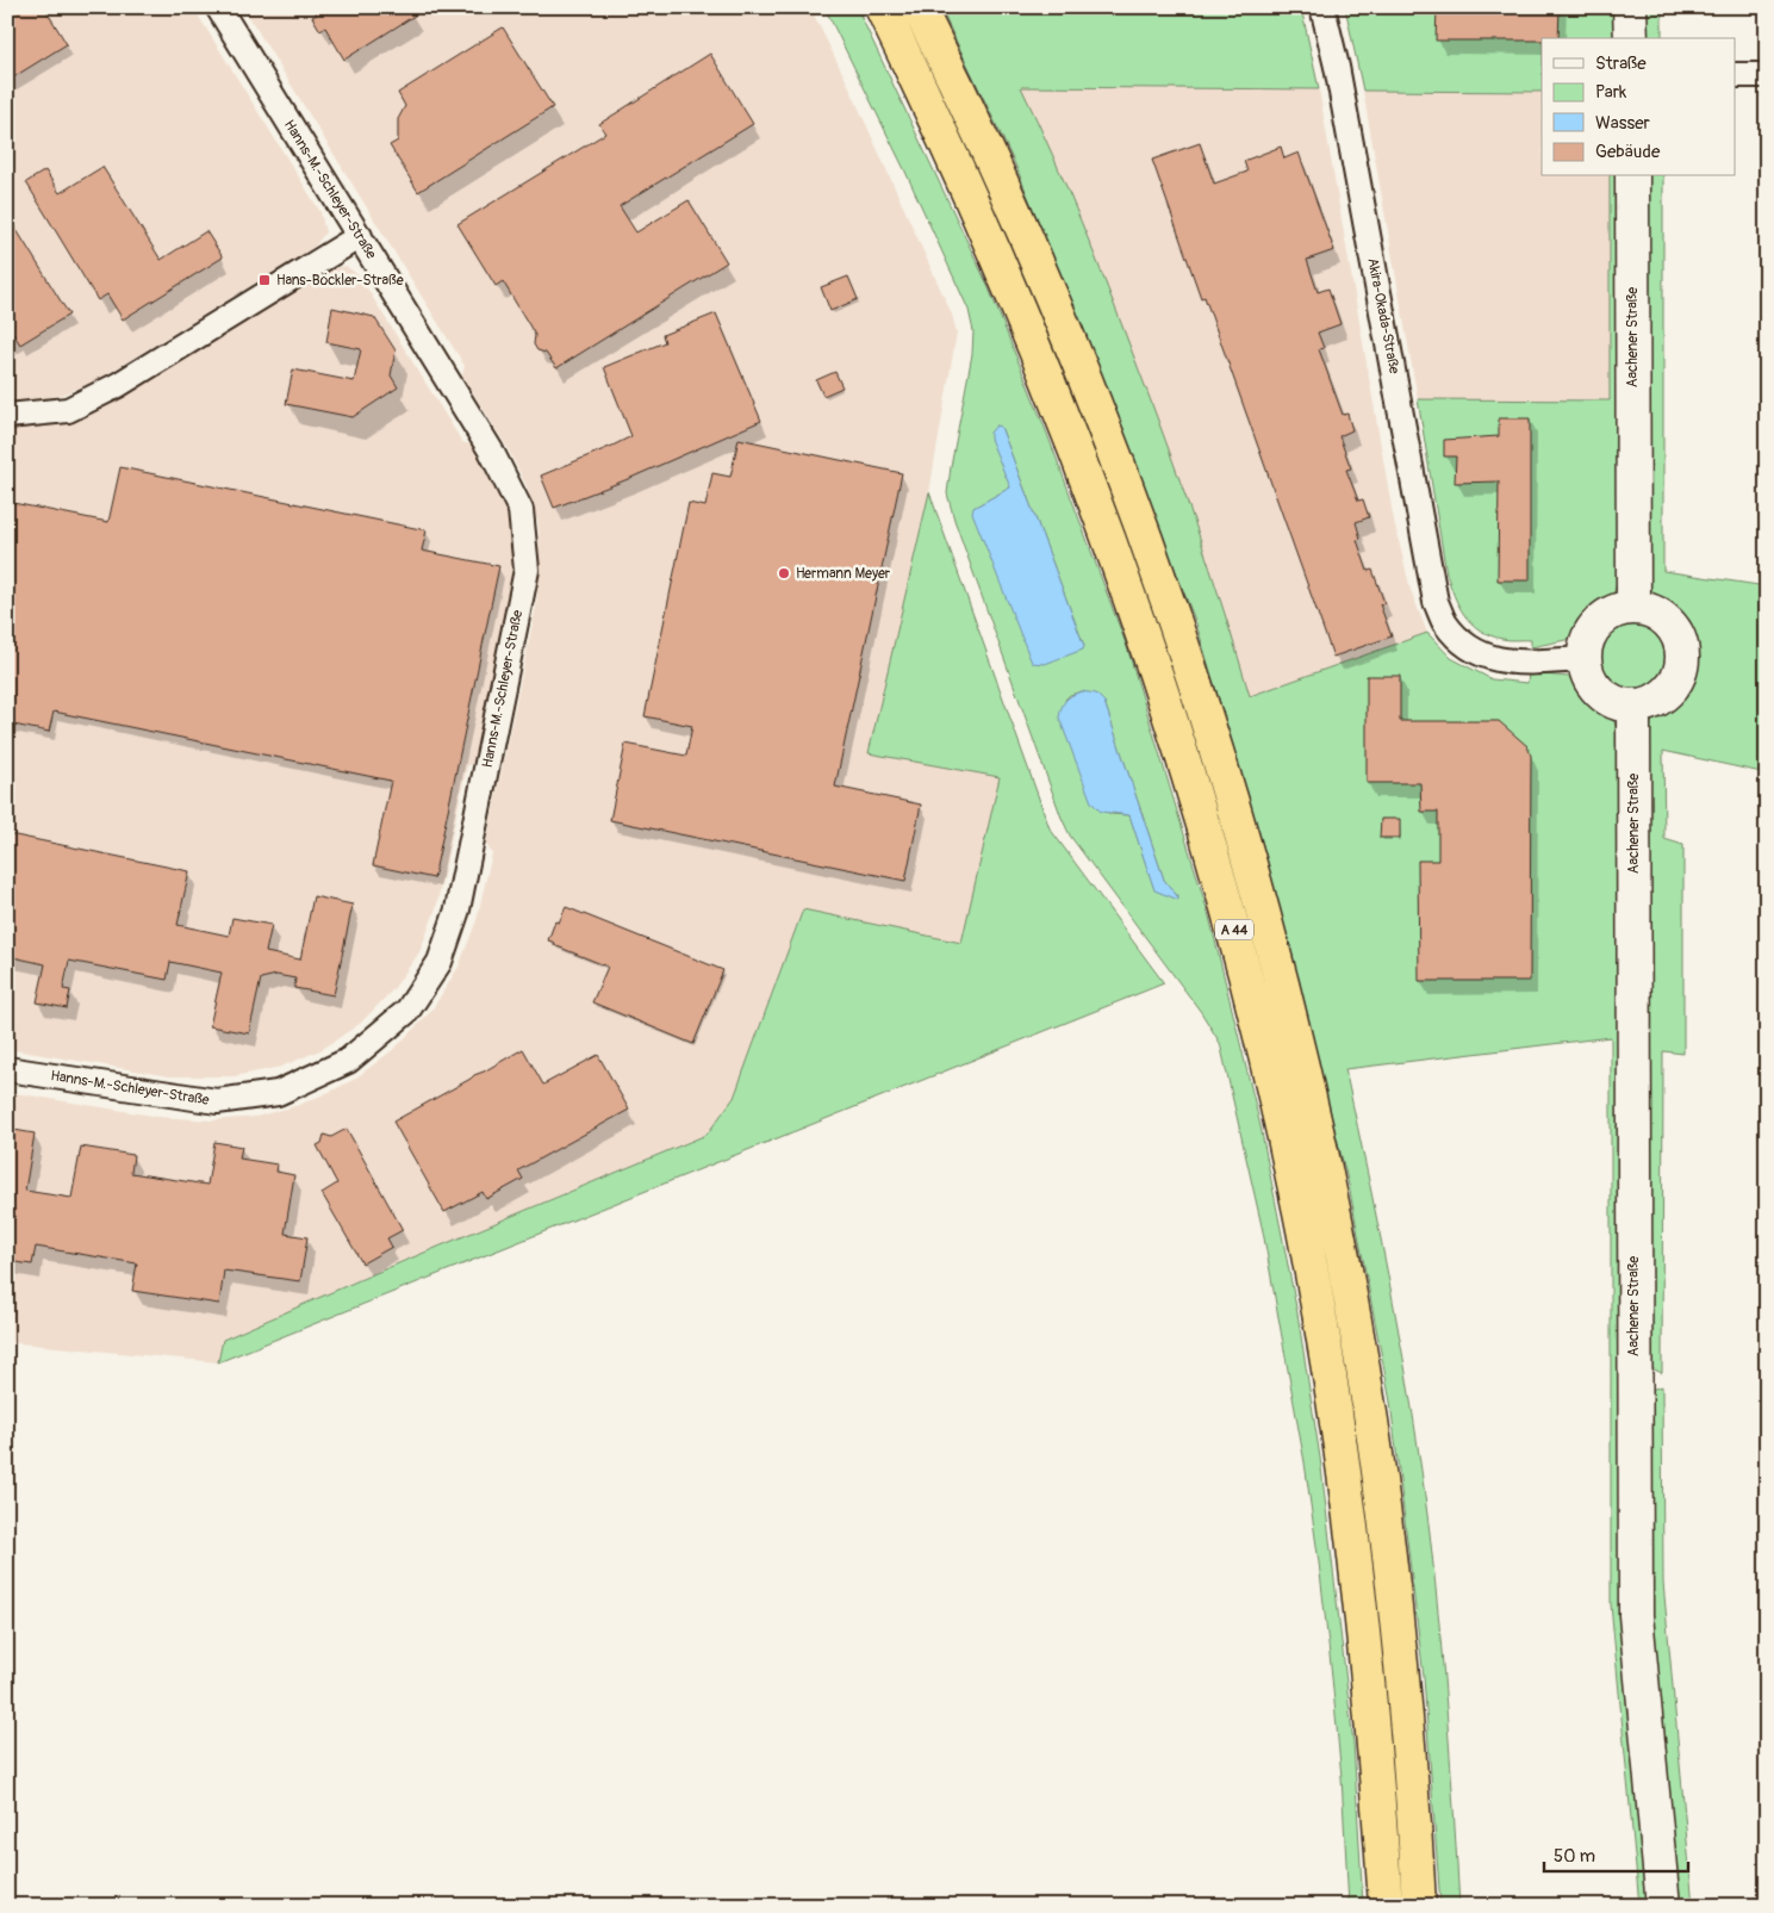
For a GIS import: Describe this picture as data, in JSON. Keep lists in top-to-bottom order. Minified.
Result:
{"streets":{"highway":["A 44"],"street":["Hanns-M.-Schleyer-Straße","Akira-Okada-Straße","Aachener Straße"]},"crossings":[["Akira-Okada-Straße","Aachener Straße"]],"places":{"transit":["Hans-Böckler-Straße"],"other":["Hermann Meyer"]},"legend":["Straße","Park","Wasser","Gebäude"],"scale_bar":"50 m"}
